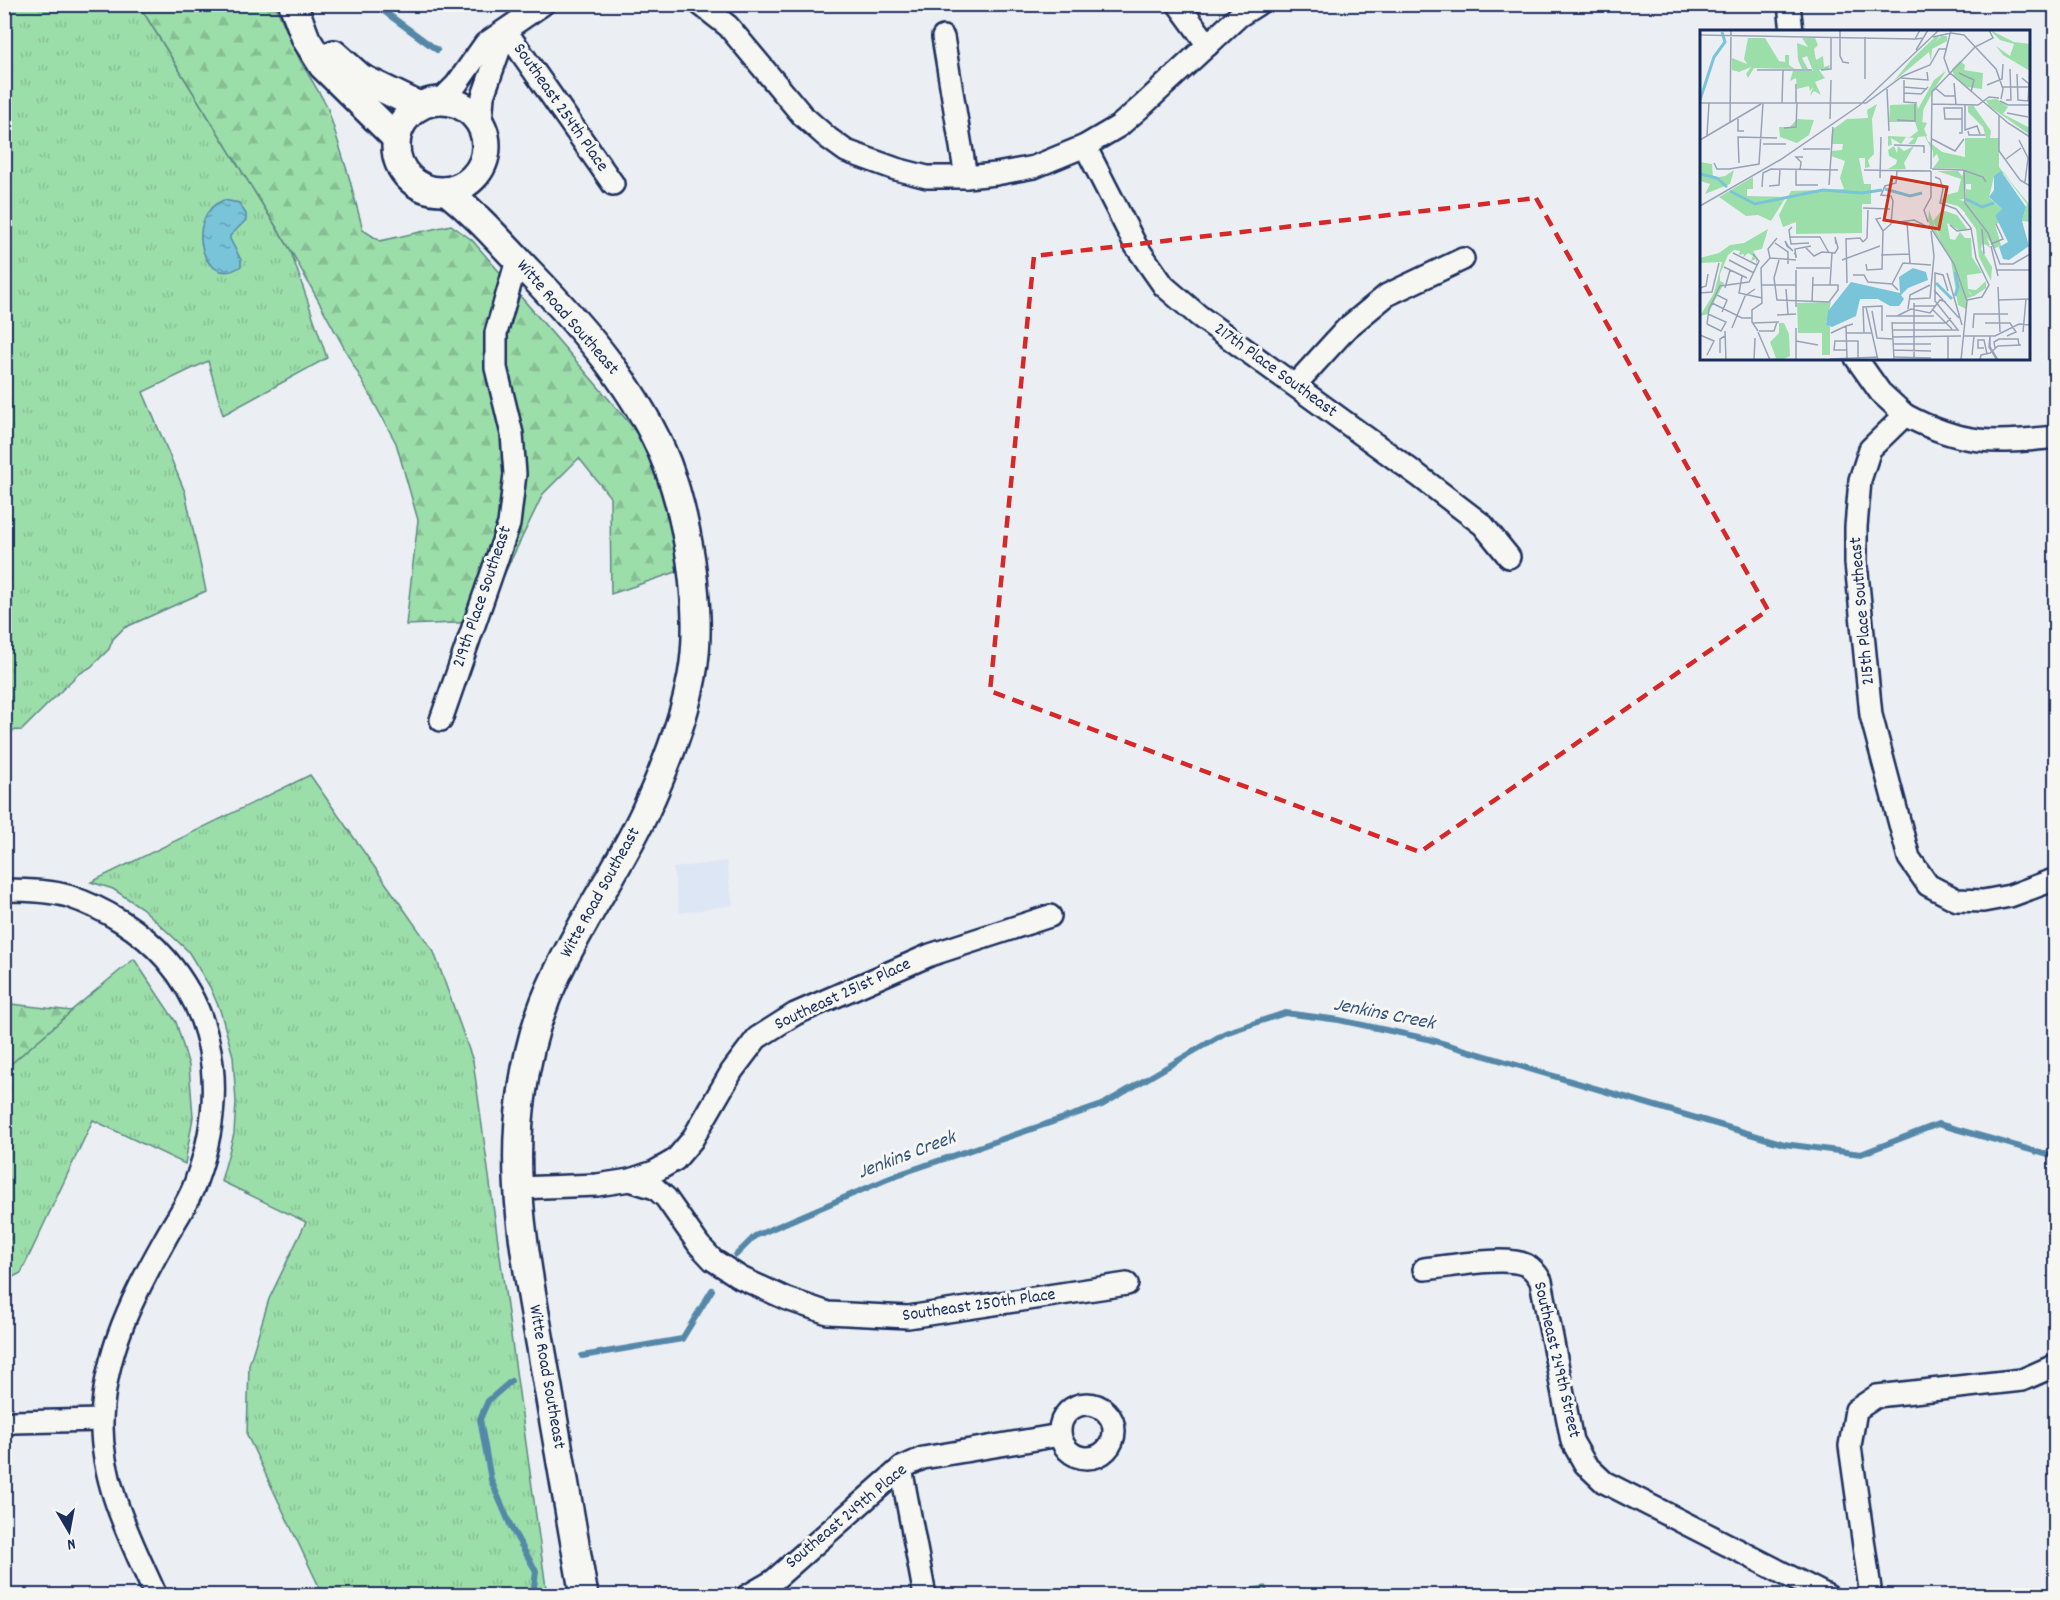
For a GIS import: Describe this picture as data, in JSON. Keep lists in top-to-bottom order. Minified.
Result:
{"streets":{"street":["Southeast 254th Place","Witte Road Southeast","217th Place Southeast","219th Place Southeast","215th Place Southeast","Southeast 251st Place","Southeast 250th Place","Southeast 249th Street","Southeast 249th Place"]},"crossings":[["Southeast 254th Place","Witte Road Southeast"],["Witte Road Southeast","219th Place Southeast"],["Southeast 251st Place","Southeast 250th Place"]],"water":["Jenkins Creek"],"north":"bottom"}
